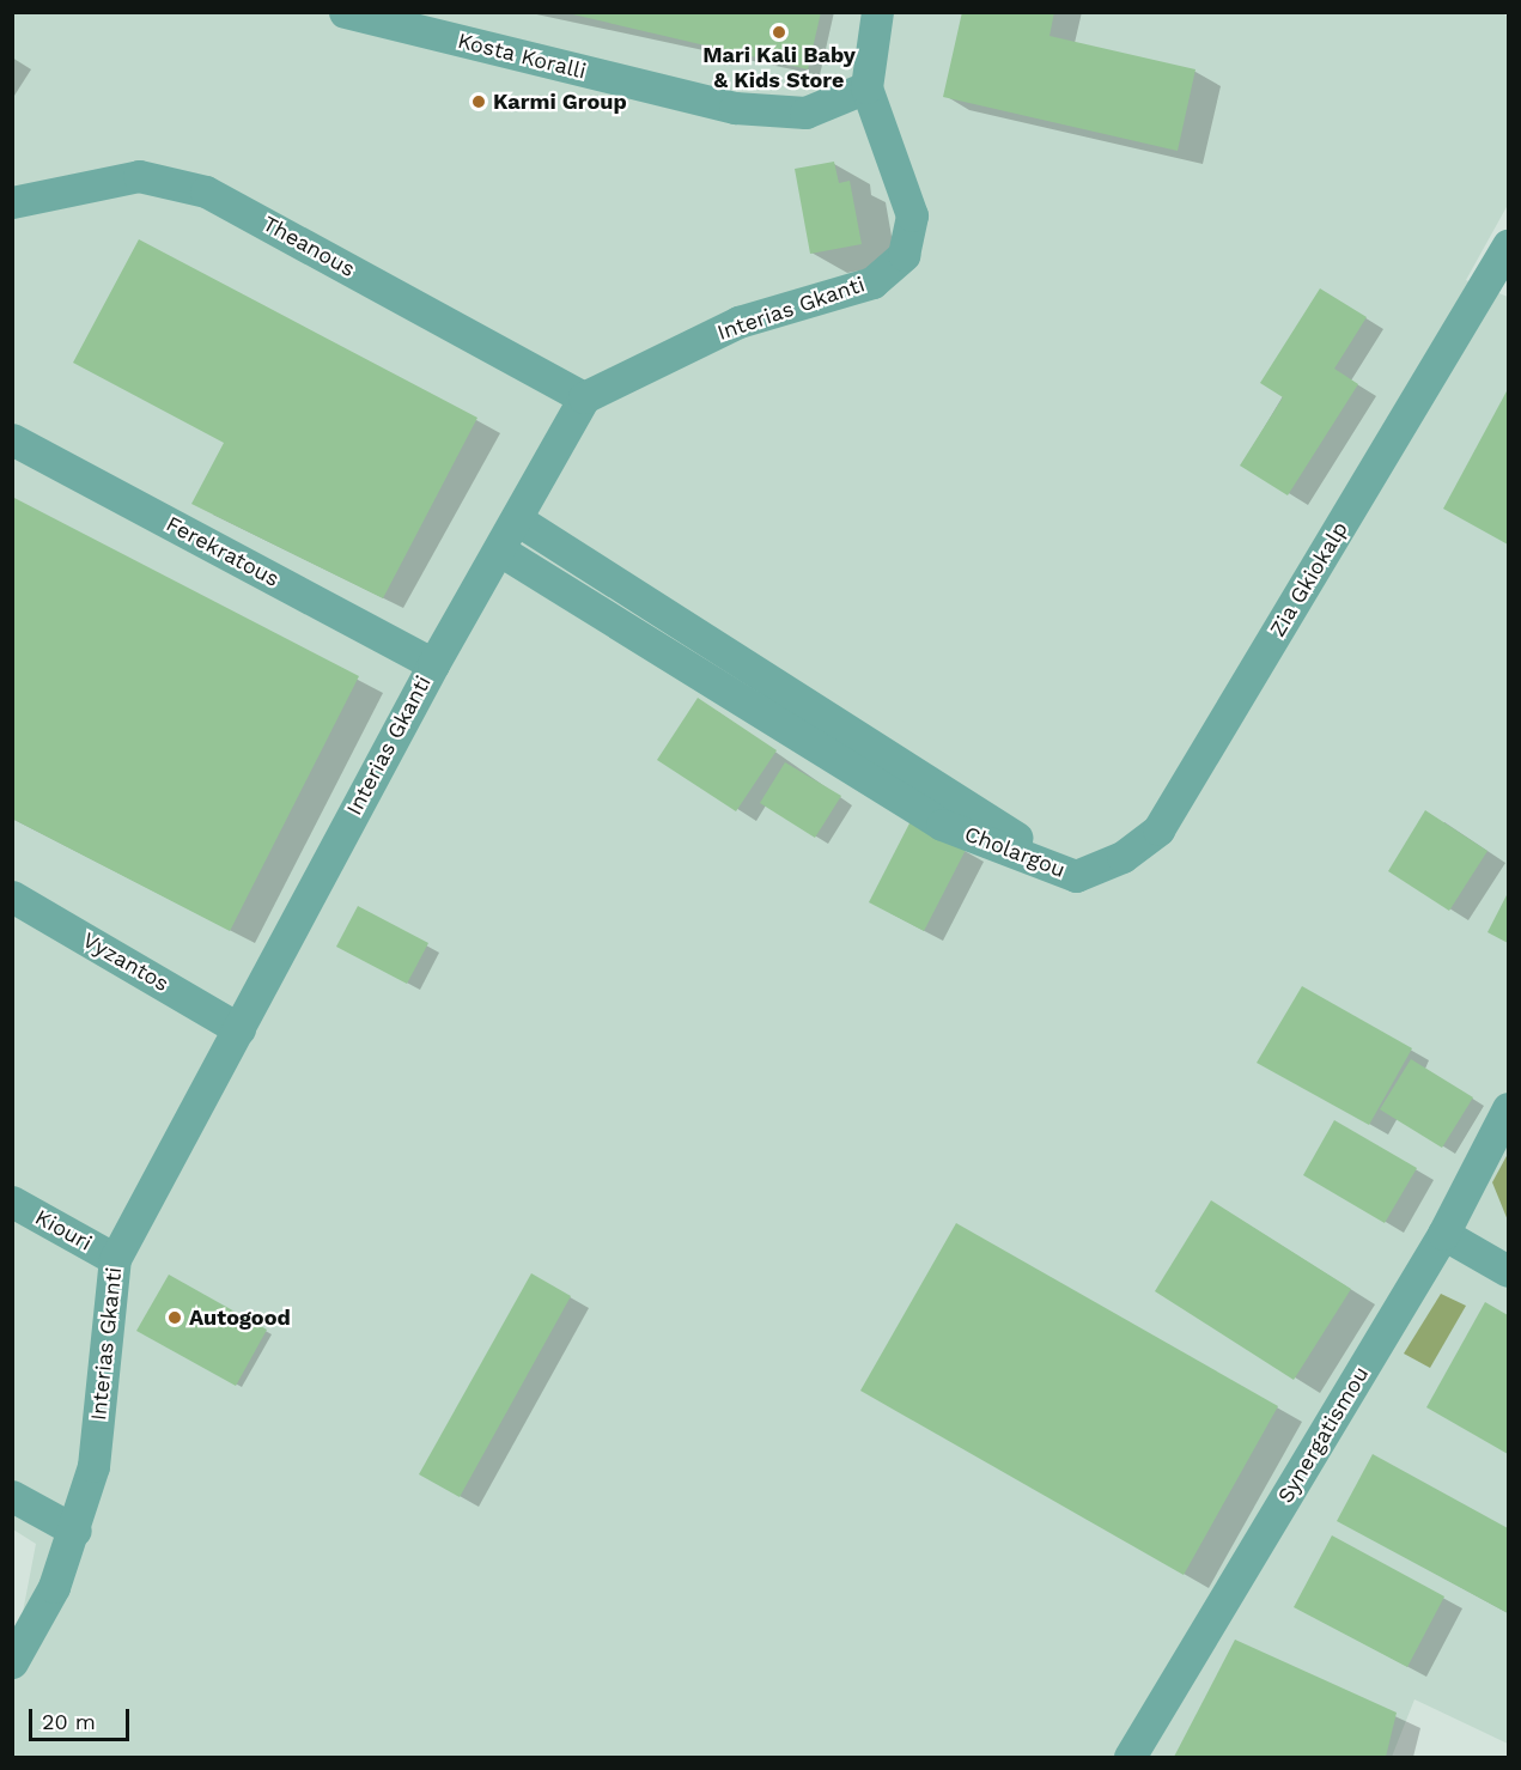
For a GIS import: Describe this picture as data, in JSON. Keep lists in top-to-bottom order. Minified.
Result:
{"streets":{"street":["Kosta Koralli","Theanous","Interias Gkanti","Ferekratous","Zia Gkiokalp","Cholargou","Vyzantos","Kiouri","Synergatismou"]},"crossings":[["Kosta Koralli","Interias Gkanti"],["Theanous","Interias Gkanti"],["Interias Gkanti","Ferekratous"],["Interias Gkanti","Cholargou"],["Interias Gkanti","Vyzantos"],["Interias Gkanti","Kiouri"],["Zia Gkiokalp","Cholargou"]],"places":["Mari Kali Baby & Kids Store","Karmi Group","Autogood"],"scale_bar":"20 m"}
